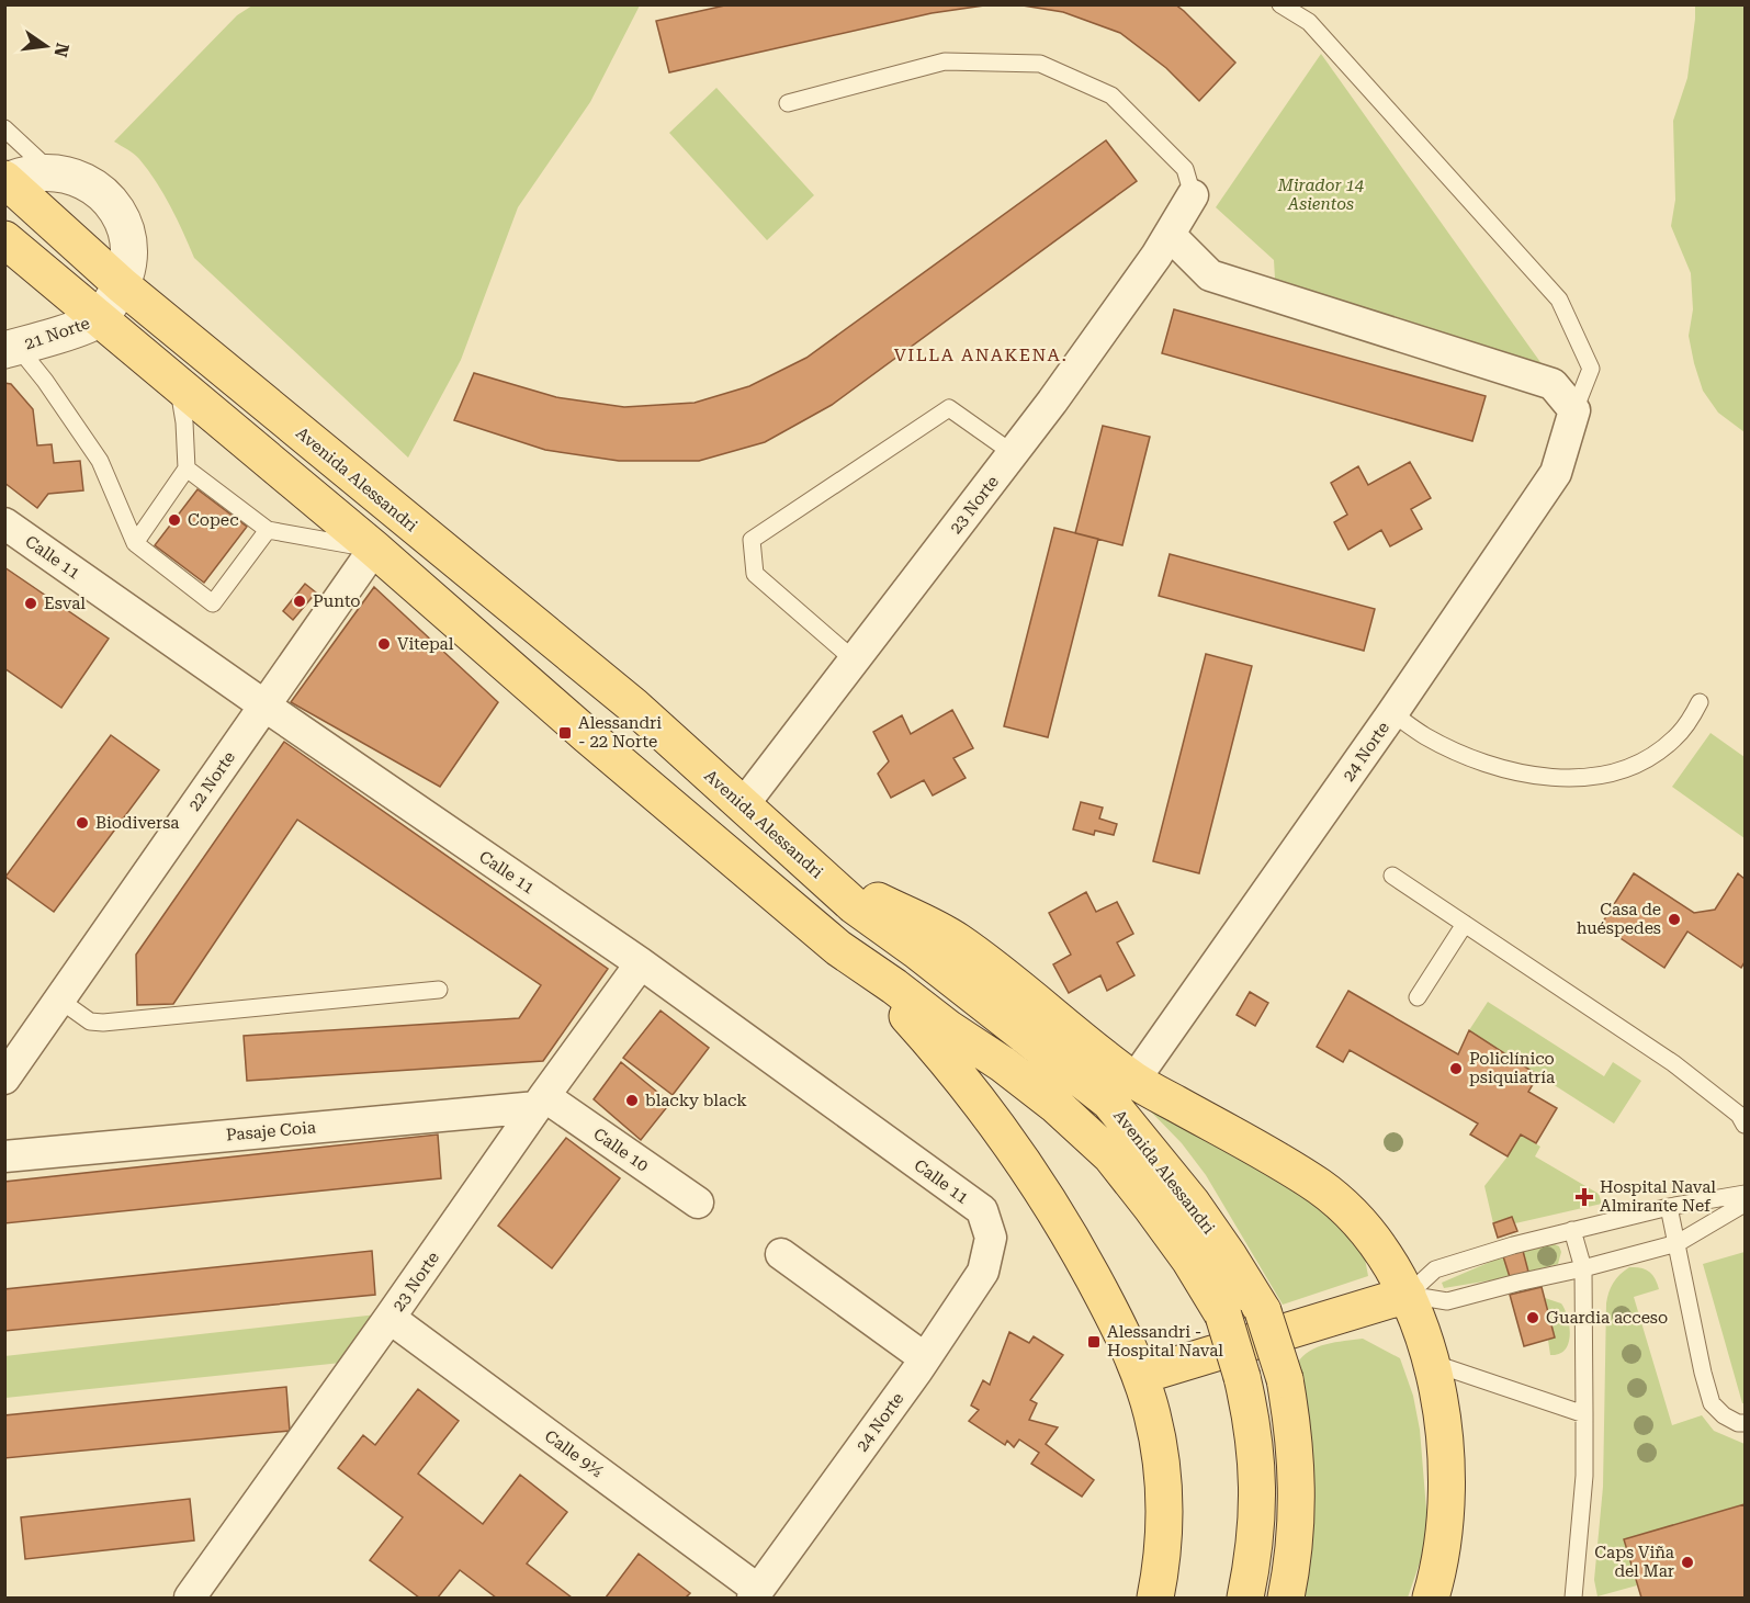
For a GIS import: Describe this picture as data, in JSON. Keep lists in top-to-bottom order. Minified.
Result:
{"streets":{"main road":["Avenida Alessandri"],"street":["21 Norte","23 Norte","Calle 11","24 Norte","22 Norte","Pasaje Coia","Calle 10","Calle 9½"]},"crossings":[["21 Norte","Avenida Alessandri"],["Avenida Alessandri","23 Norte"],["Avenida Alessandri","22 Norte"],["23 Norte","Calle 11"],["23 Norte","Pasaje Coia"],["23 Norte","Calle 10"],["23 Norte","Calle 9½"],["Calle 11","24 Norte"],["Calle 11","22 Norte"],["24 Norte","Calle 9½"],["Pasaje Coia","Calle 10"]],"districts":["VILLA ANAKENA."],"parks":["Mirador 14 Asientos"],"places":{"other":["Copec","Punto","Esval","Vitepal","Biodiversa","Casa de huéspedes","Policlínico psiquiatría","blacky black","Guardia acceso","Caps Viña del Mar"],"transit":["Alessandri - 22 Norte","Alessandri - Hospital Naval"],"health":["Hospital Naval Almirante Nef"]},"north":"right"}
